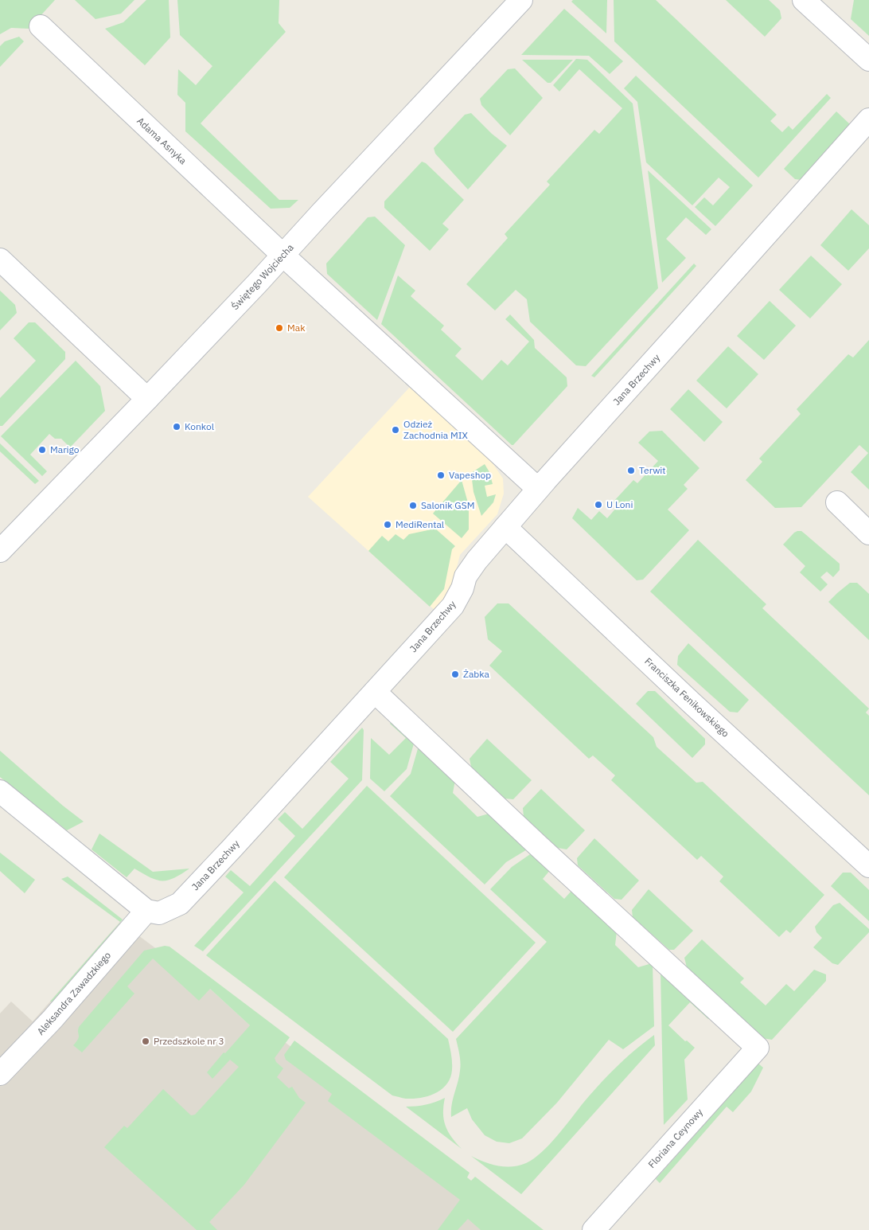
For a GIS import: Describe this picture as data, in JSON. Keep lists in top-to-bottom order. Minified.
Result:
{"streets":{"street":["Adama Asnyka","Świętego Wojciecha","Jana Brzechwy","Franciszka Fenikowskiego","Aleksandra Zawadzkiego","Floriana Ceynowy"]},"crossings":[["Adama Asnyka","Świętego Wojciecha"],["Adama Asnyka","Jana Brzechwy"],["Jana Brzechwy","Franciszka Fenikowskiego"],["Jana Brzechwy","Aleksandra Zawadzkiego"],["Jana Brzechwy","Floriana Ceynowy"]],"places":["Mak","Konkol","Odzież Zachodnia MIX","Marigo","Terwit","Vapeshop","U Loni","Salonik GSM","MediRental","Żabka","Przedszkole nr 3"]}
